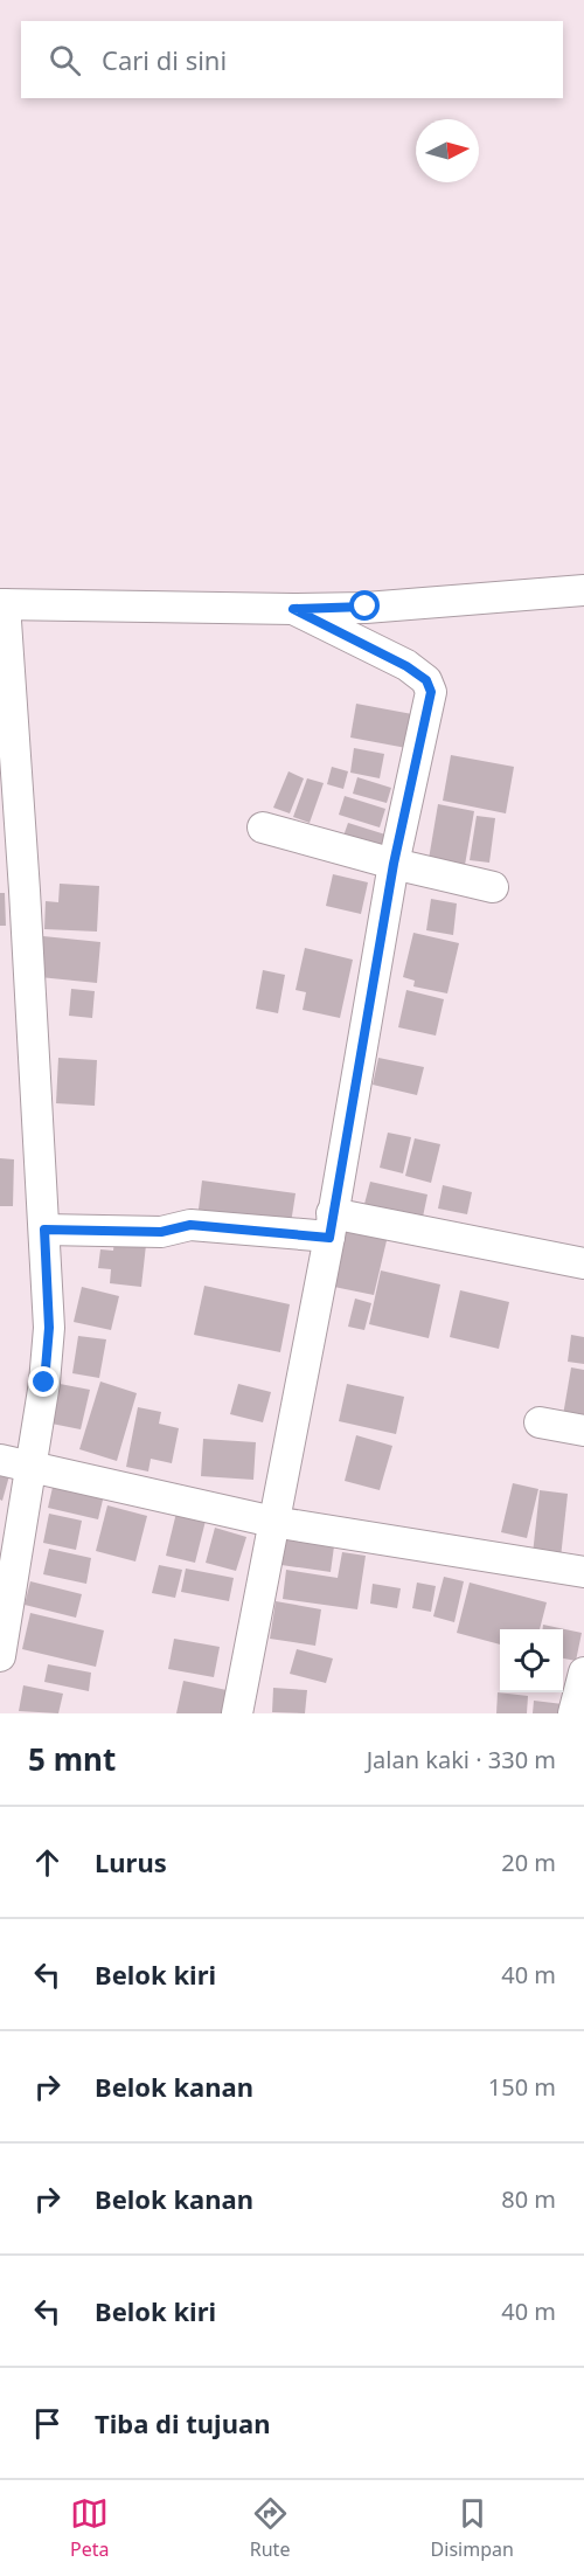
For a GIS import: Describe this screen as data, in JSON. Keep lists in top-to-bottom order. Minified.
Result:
{"north":"right","page":{"search":"Cari di sini","heading":["5 mnt","Jalan kaki · 330 m"],"list":[["Lurus","20 m"],["Belok kiri","40 m"],["Belok kanan","150 m"],["Belok kanan","80 m"],["Belok kiri","40 m"],"Tiba di tujuan"],"nav":["Peta","Rute","Disimpan"]}}
